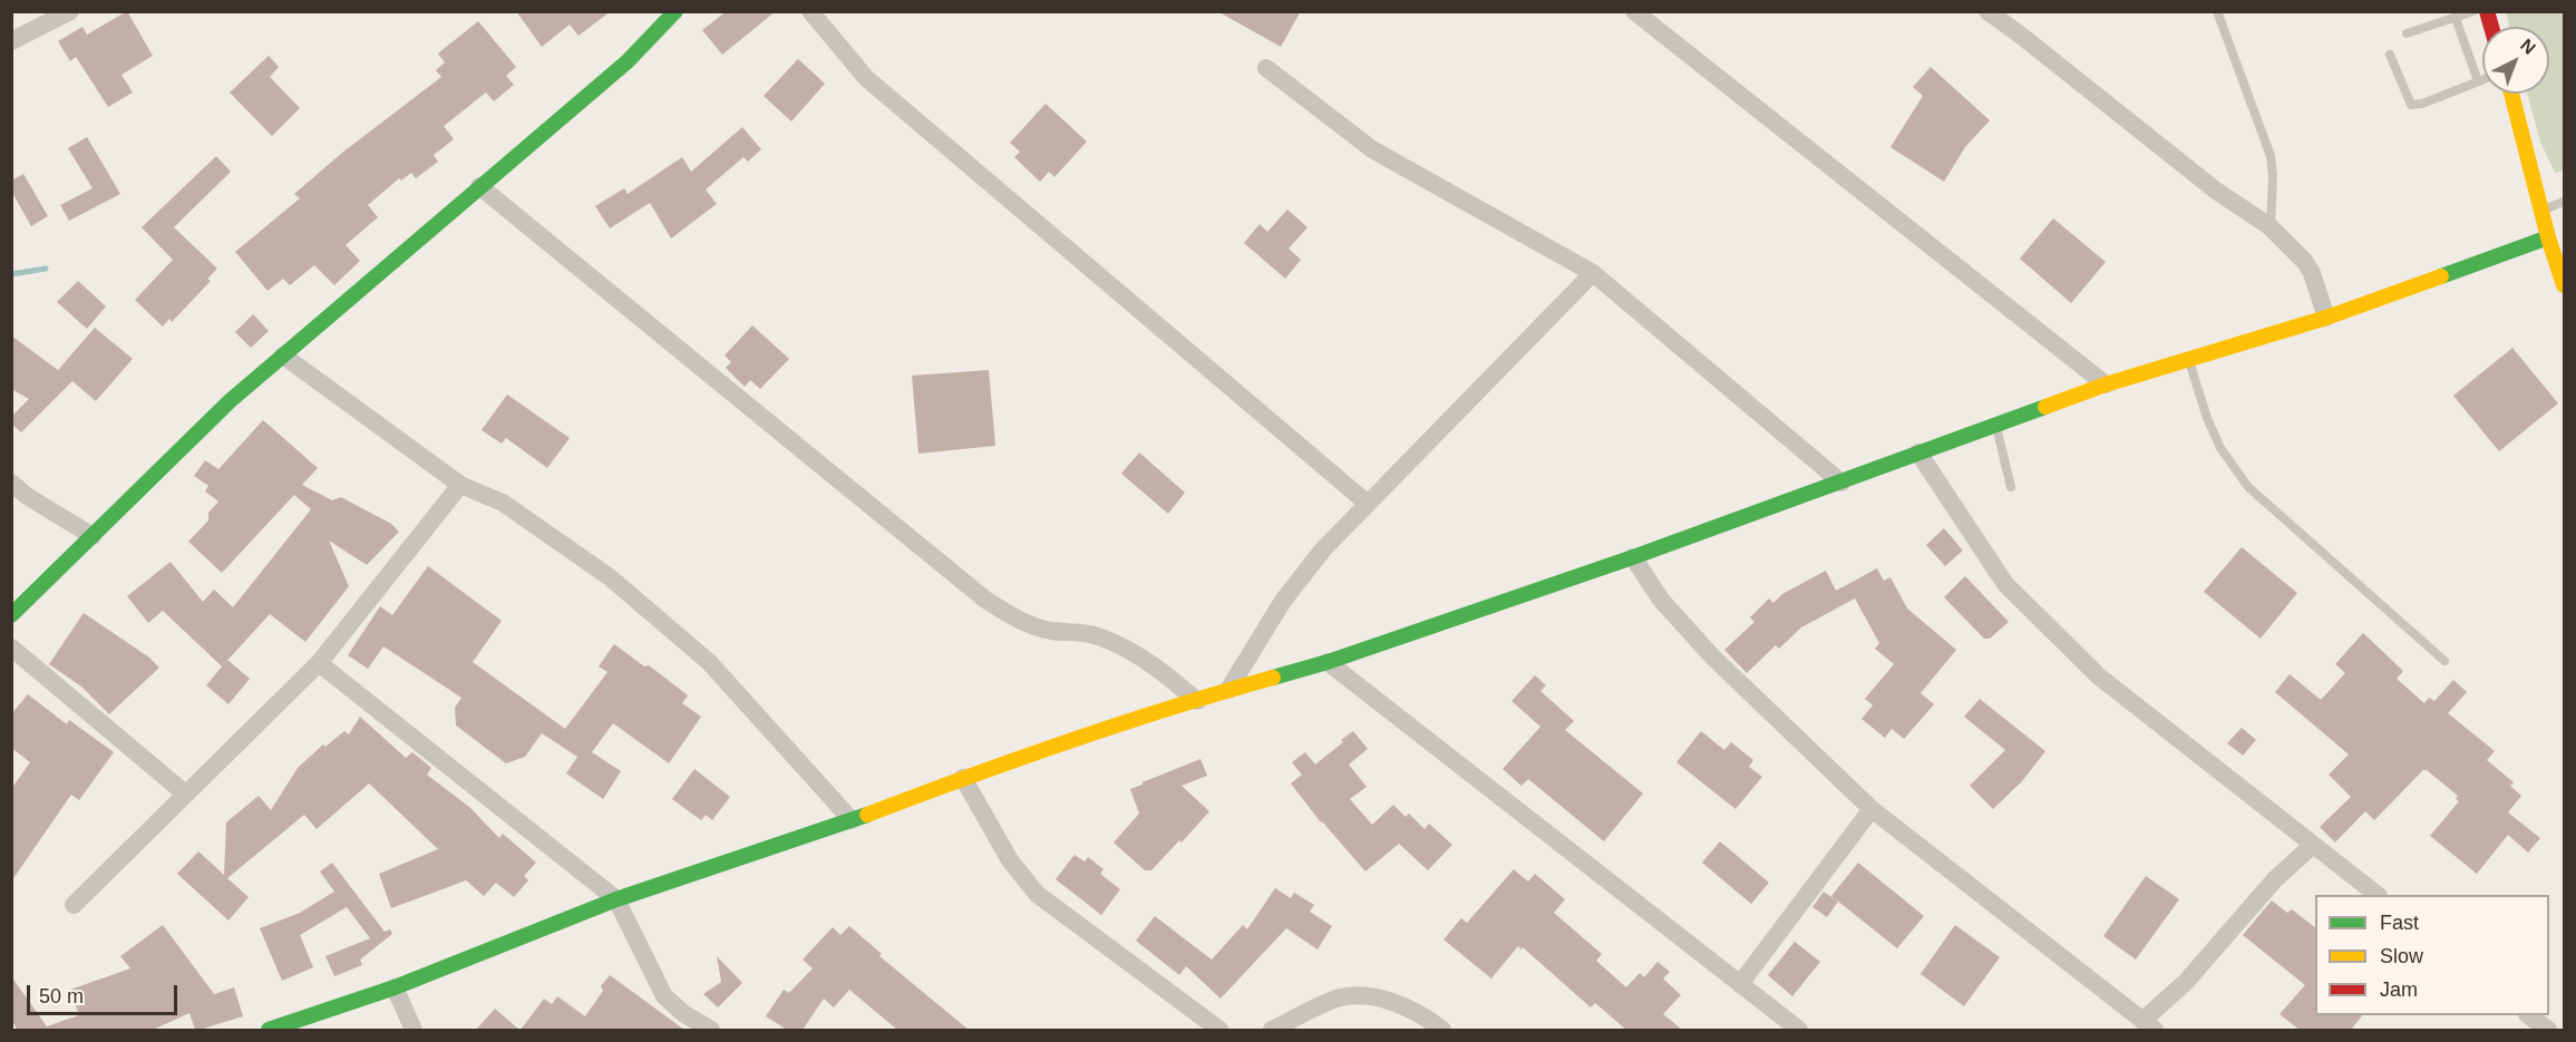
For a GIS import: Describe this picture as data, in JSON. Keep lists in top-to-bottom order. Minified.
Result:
{"legend":["Fast","Slow","Jam"],"scale_bar":"50 m","north":"top right"}
